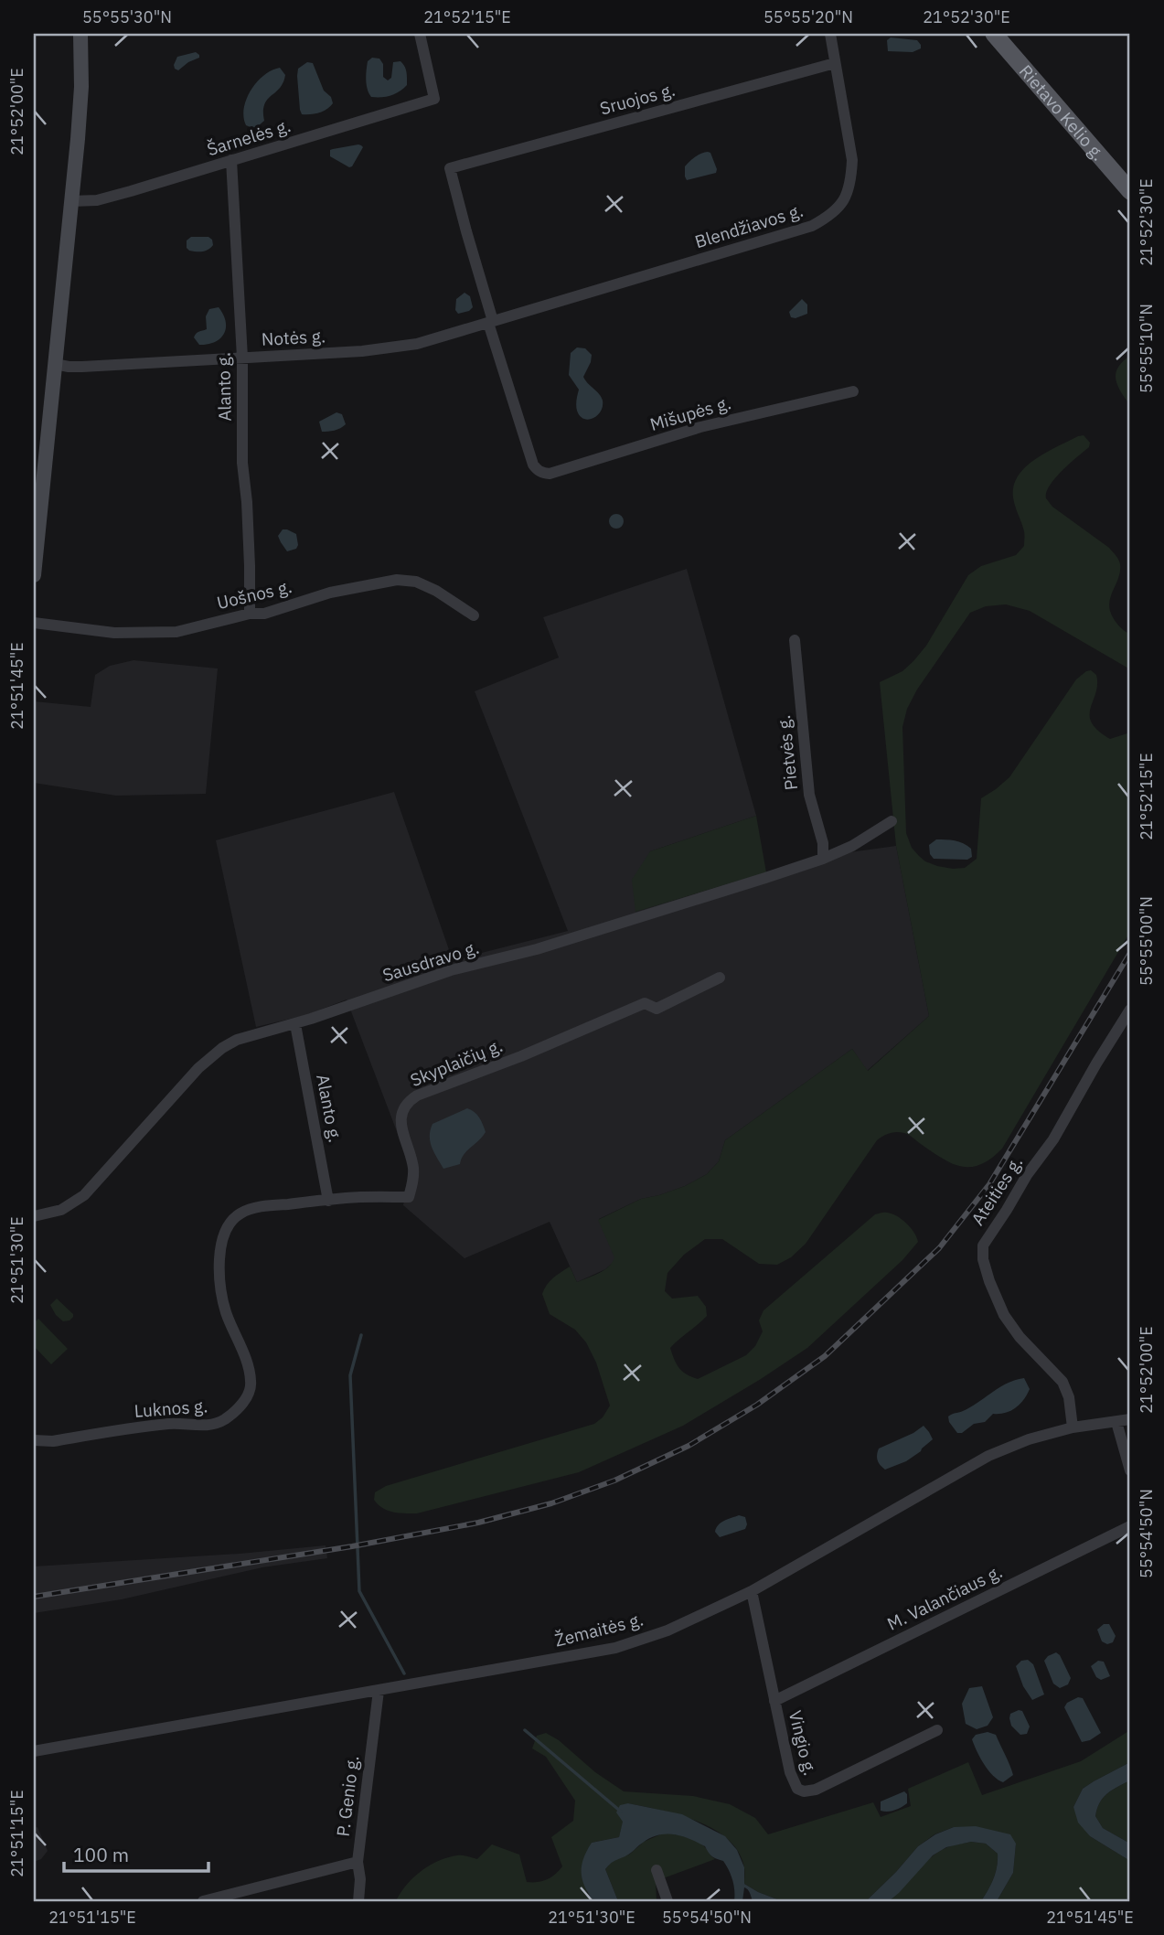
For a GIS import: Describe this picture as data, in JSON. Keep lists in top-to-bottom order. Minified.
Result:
{"streets":{"main road":["Rietavo Kelio g."],"street":["Sruojos g.","Šarnelės g.","Blendžiavos g.","Notės g.","Alanto g.","Mišupės g.","Uošnos g.","Pietvės g.","Sausdravo g.","Skyplaičių g.","Ateities g.","Luknos g.","M. Valančiaus g.","Žemaitės g.","Vingio g.","P. Genio g."]},"crossings":[["Sruojos g.","Blendžiavos g."],["Sruojos g.","Notės g."],["Sruojos g.","Mišupės g."],["Šarnelės g.","Alanto g."],["Blendžiavos g.","Notės g."],["Blendžiavos g.","Mišupės g."],["Notės g.","Alanto g."],["Notės g.","Mišupės g."],["Alanto g.","Uošnos g."],["Alanto g.","Sausdravo g."],["Alanto g.","Skyplaičių g."],["Pietvės g.","Sausdravo g."],["Skyplaičių g.","Luknos g."],["Ateities g.","Žemaitės g."],["M. Valančiaus g.","Vingio g."],["Žemaitės g.","Vingio g."],["Žemaitės g.","P. Genio g."]],"scale_bar":"100 m","coordinates":["55°55'30\"N","21°52'15\"E","55°55'20\"N","21°52'30\"E","21°52'00\"E","55°55'10\"N","21°51'45\"E","55°55'00\"N","21°51'30\"E","55°54'50\"N","21°51'15\"E"]}
